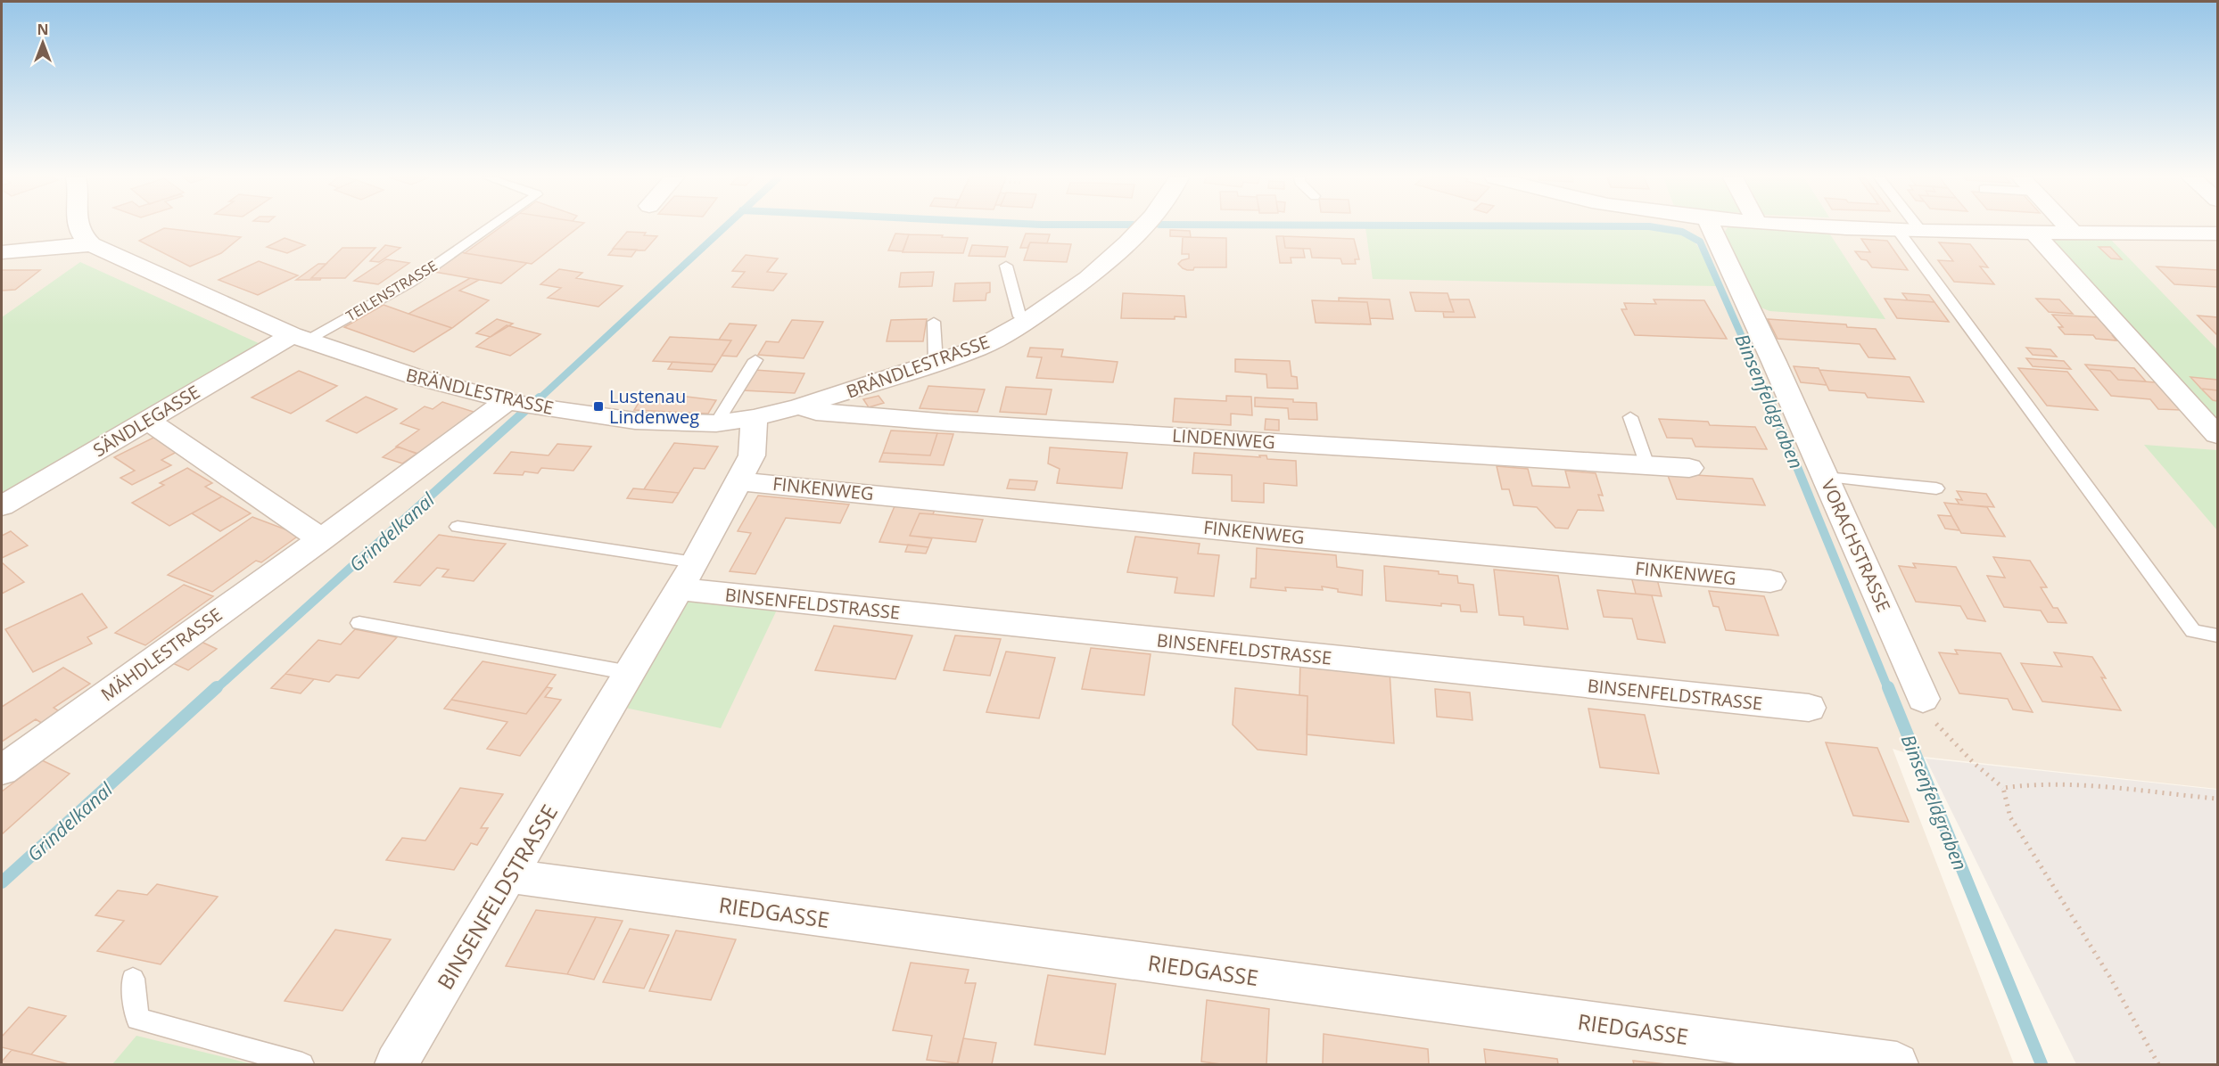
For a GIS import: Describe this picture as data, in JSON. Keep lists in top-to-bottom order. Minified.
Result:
{"streets":{"street":["BRÄNDLESTRASSE","SÄNDLEGASSE","LINDENWEG","FINKENWEG","VORACHSTRASSE","BINSENFELDSTRASSE","MÄHDLESTRASSE","RIEDGASSE"],"lane":["TEILENSTRASSE"]},"crossings":[["TEILENSTRASSE","BRÄNDLESTRASSE"],["TEILENSTRASSE","SÄNDLEGASSE"],["BRÄNDLESTRASSE","SÄNDLEGASSE"],["BRÄNDLESTRASSE","LINDENWEG"],["BRÄNDLESTRASSE","BINSENFELDSTRASSE"],["BRÄNDLESTRASSE","MÄHDLESTRASSE"],["FINKENWEG","BINSENFELDSTRASSE"],["BINSENFELDSTRASSE","RIEDGASSE"]],"water":["Binsenfeldgraben","Grindelkanal"],"places":{"transit":["Lustenau Lindenweg"]},"north":"top"}
